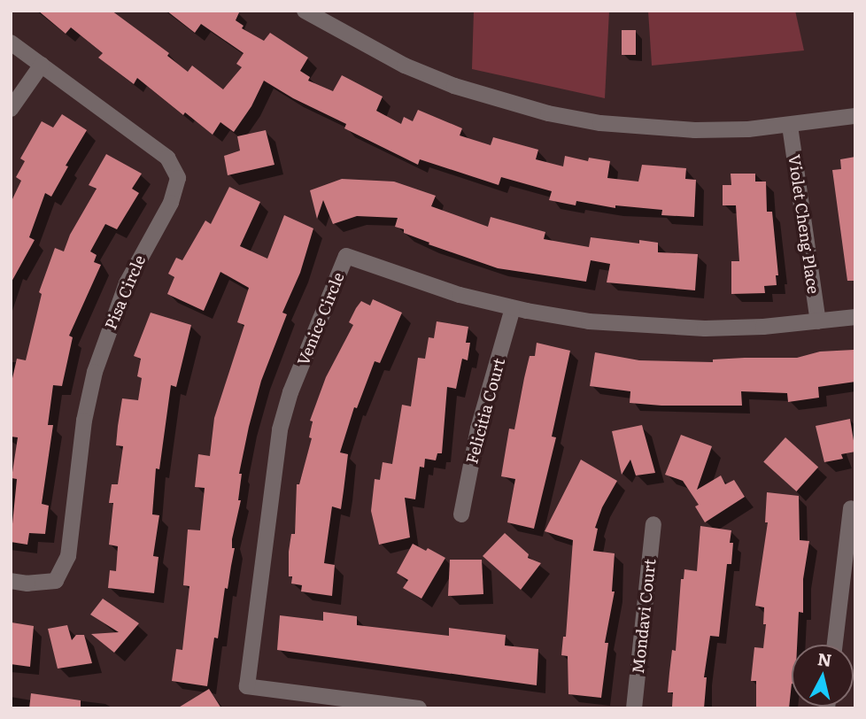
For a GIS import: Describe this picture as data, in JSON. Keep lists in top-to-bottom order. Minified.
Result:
{"streets":{"street":["Violet Cheng Place","Pisa Circle","Venice Circle","Felicitia Court","Mondavi Court"]},"crossings":[["Violet Cheng Place","Venice Circle"],["Venice Circle","Felicitia Court"]],"north":"top"}
